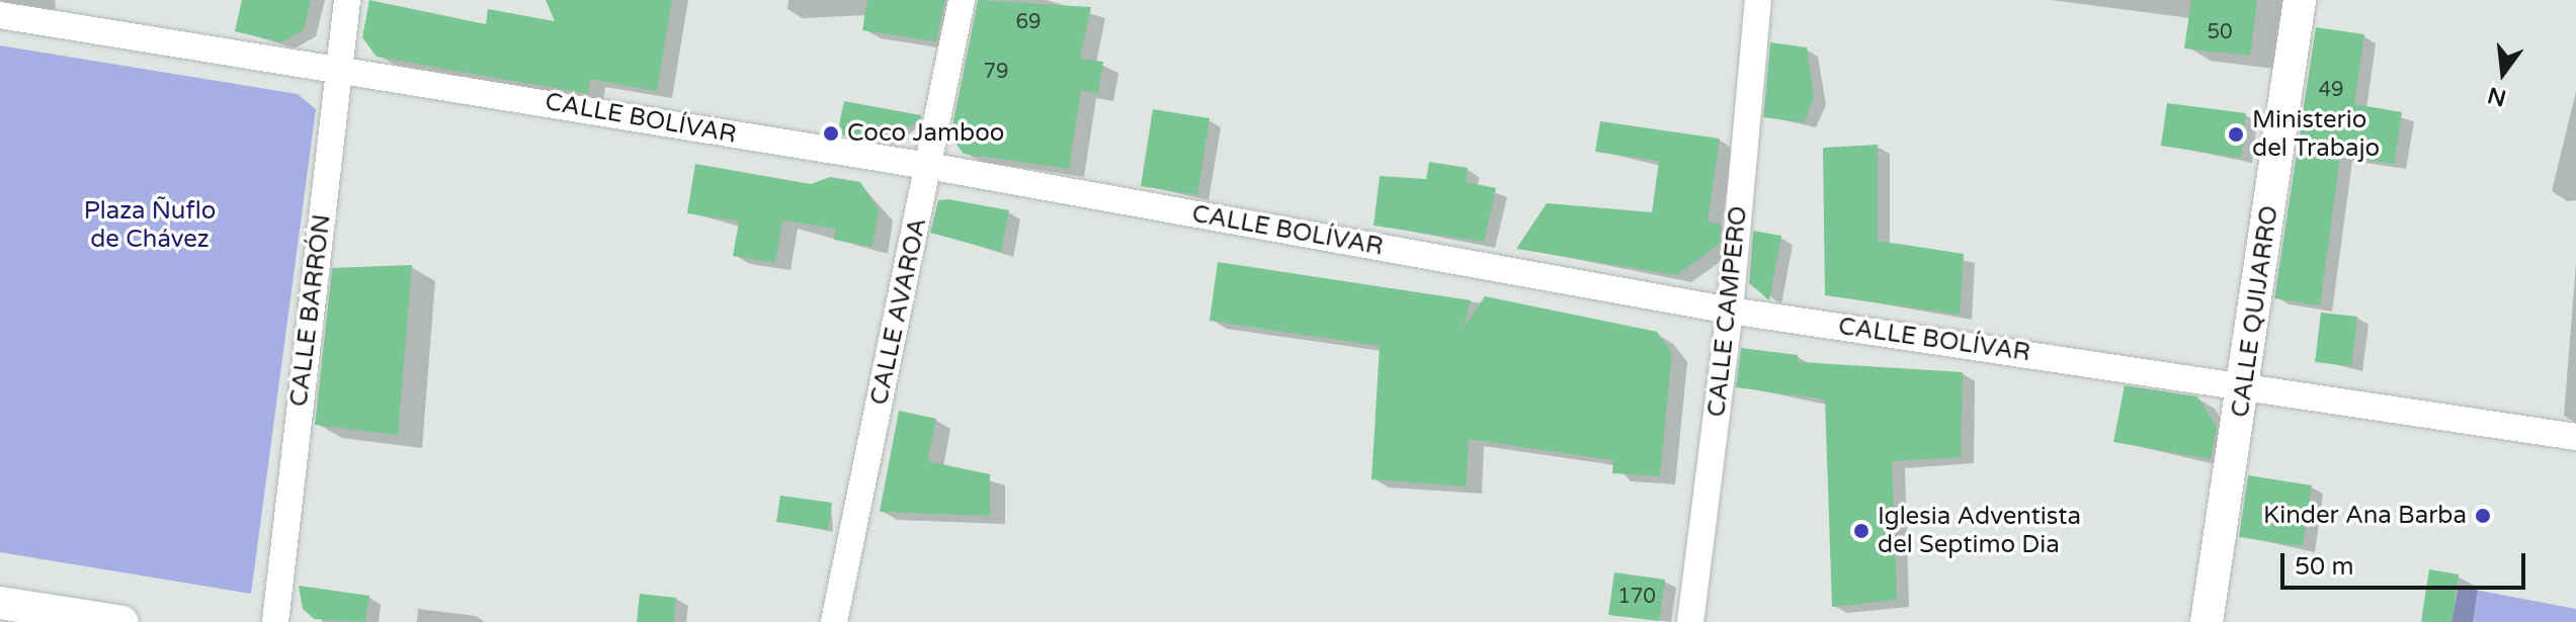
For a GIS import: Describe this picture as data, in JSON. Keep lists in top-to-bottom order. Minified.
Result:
{"streets":{"street":["CALLE BOLÍVAR","CALLE BARRÓN","CALLE AVAROA","CALLE CAMPERO","CALLE QUIJARRO"]},"crossings":[["CALLE BOLÍVAR","CALLE BARRÓN"],["CALLE BOLÍVAR","CALLE AVAROA"],["CALLE BOLÍVAR","CALLE CAMPERO"],["CALLE BOLÍVAR","CALLE QUIJARRO"]],"parks":["Plaza Ñuflo de Chávez"],"places":["Coco Jamboo","Ministerio del Trabajo","Kinder Ana Barba","Iglesia Adventista del Septimo Dia"],"house_numbers":["69","50","79","49","170"],"scale_bar":"50 m","north":"bottom"}
